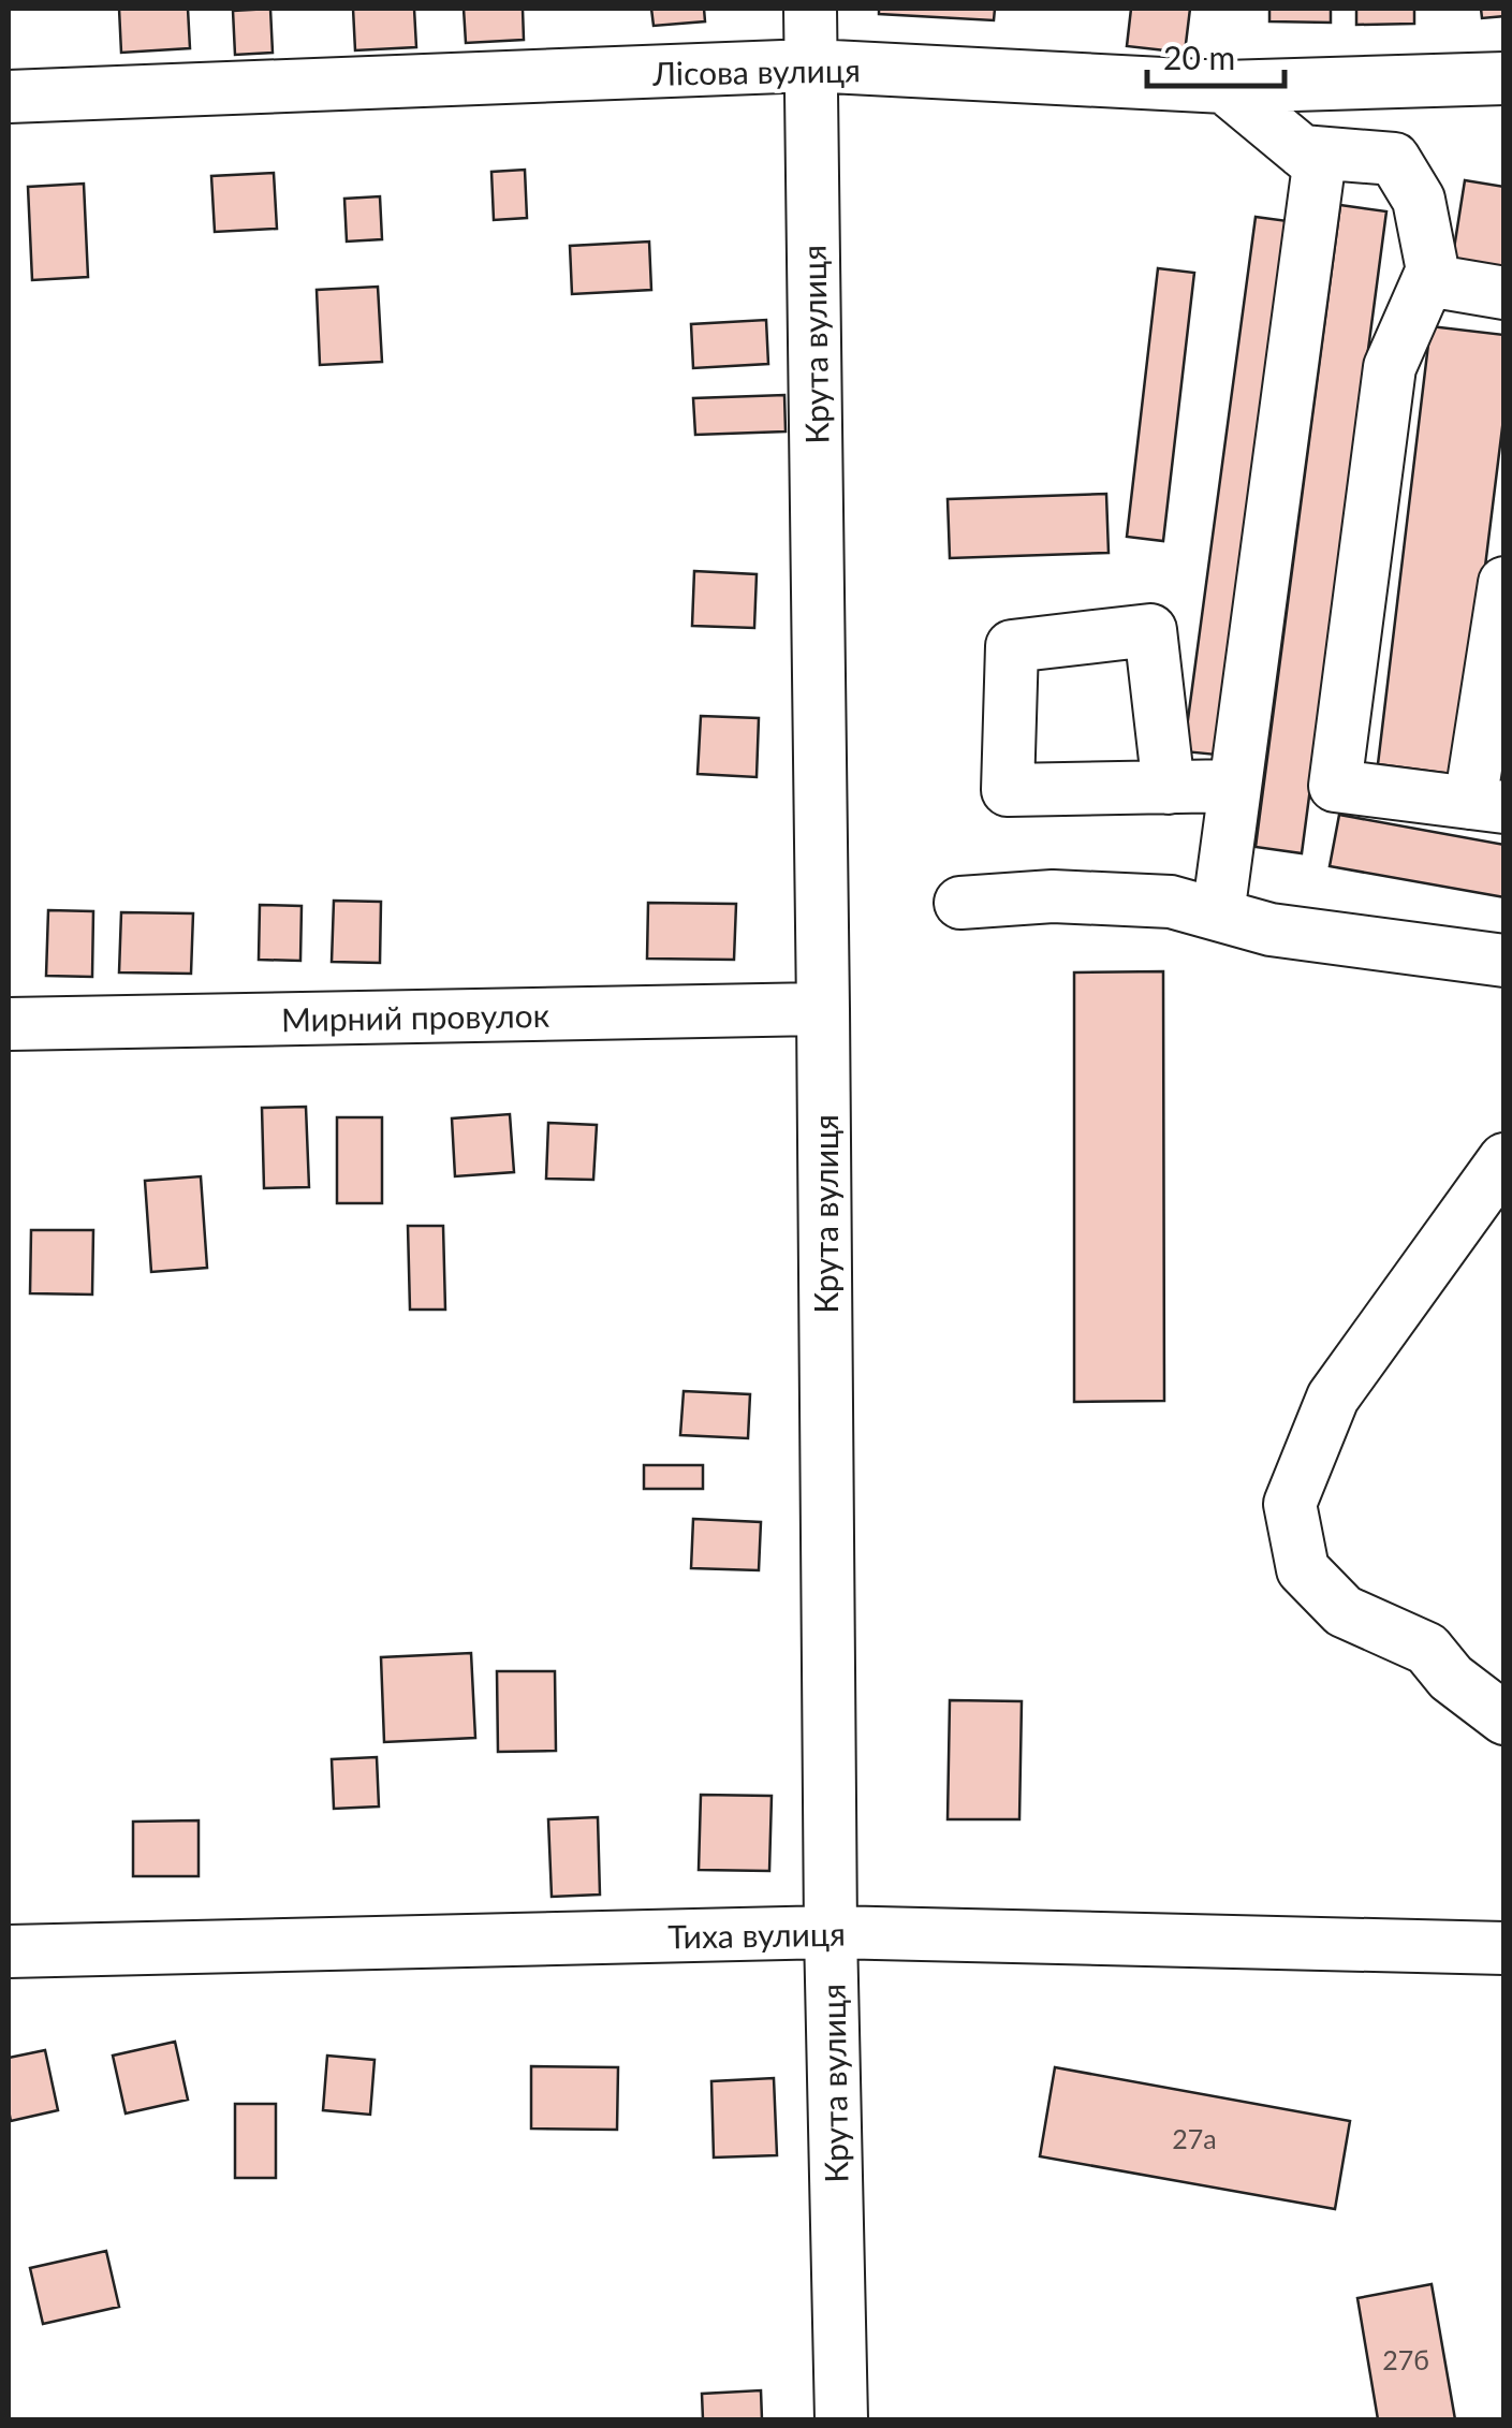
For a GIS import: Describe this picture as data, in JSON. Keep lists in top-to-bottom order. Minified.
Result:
{"streets":{"street":["Лісова вулиця","Крута вулиця","Мирний провулок","Тиха вулиця"]},"crossings":[["Лісова вулиця","Крута вулиця"],["Крута вулиця","Мирний провулок"],["Крута вулиця","Тиха вулиця"]],"house_numbers":["27а","27б"],"scale_bar":"20 m"}
